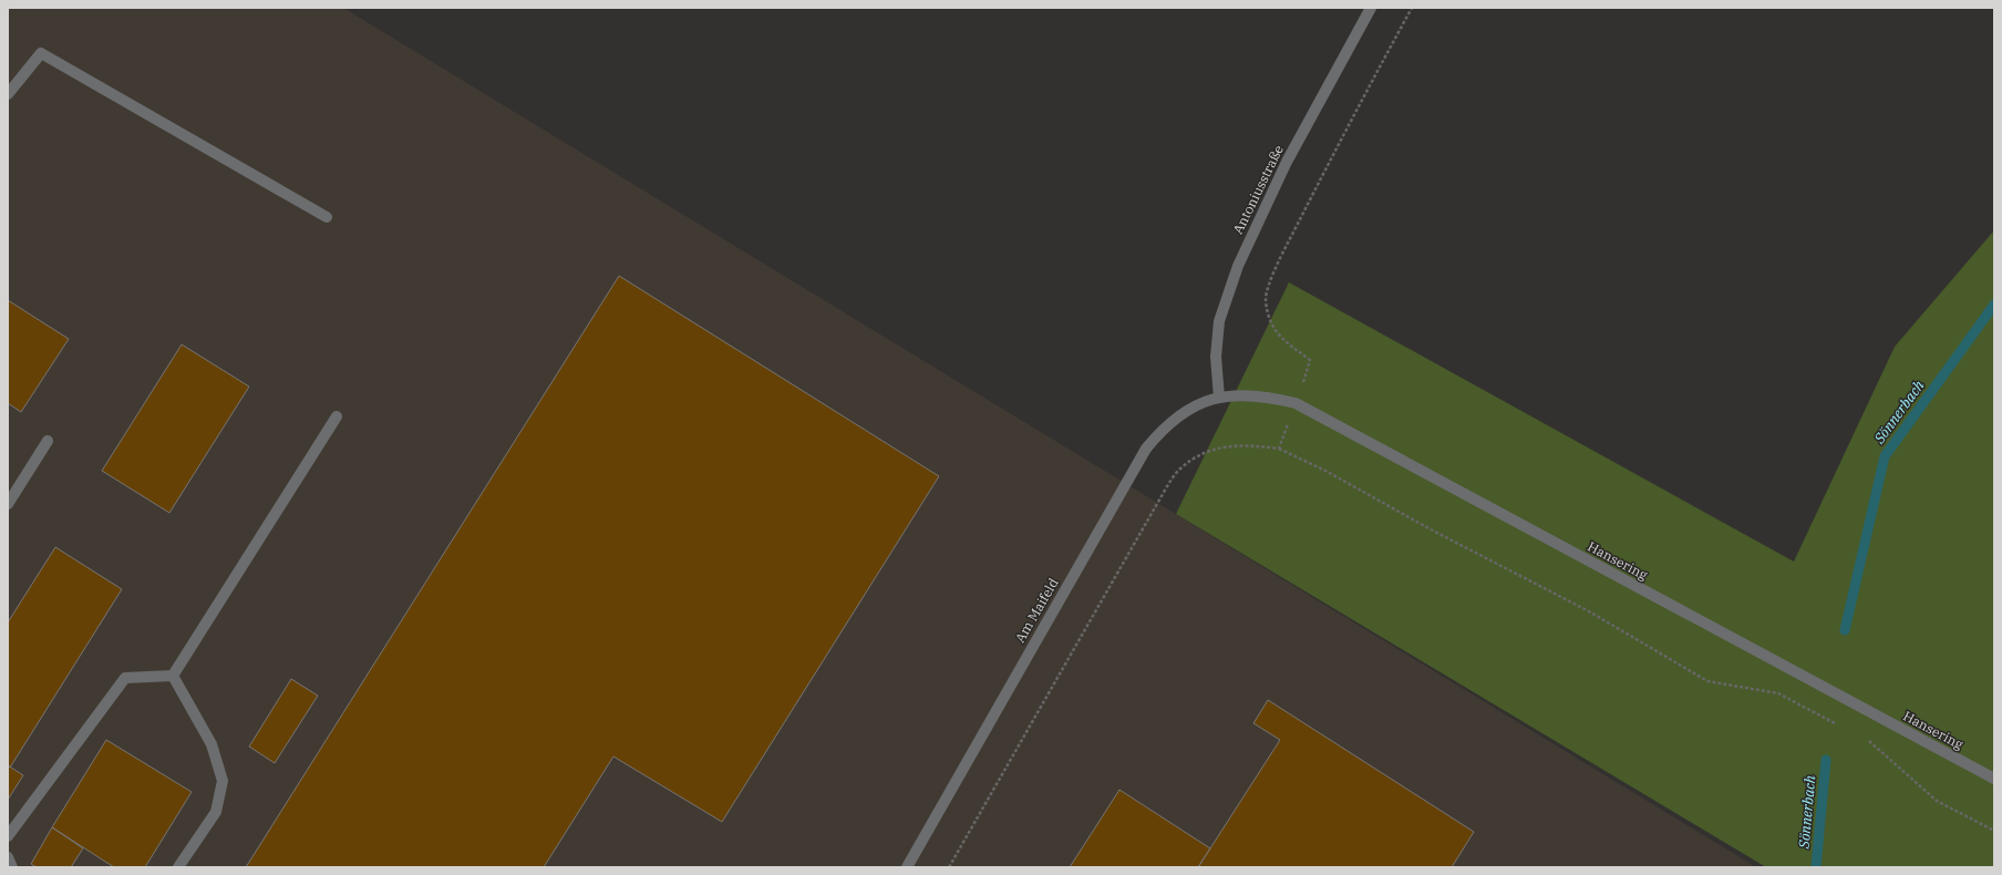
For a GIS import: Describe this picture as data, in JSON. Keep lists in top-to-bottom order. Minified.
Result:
{"streets":{"street":["Antoniusstraße","Hansering","Am Maifeld"]},"crossings":[["Antoniusstraße","Hansering"],["Antoniusstraße","Am Maifeld"],["Hansering","Am Maifeld"]],"water":["Sönnerbach"]}
